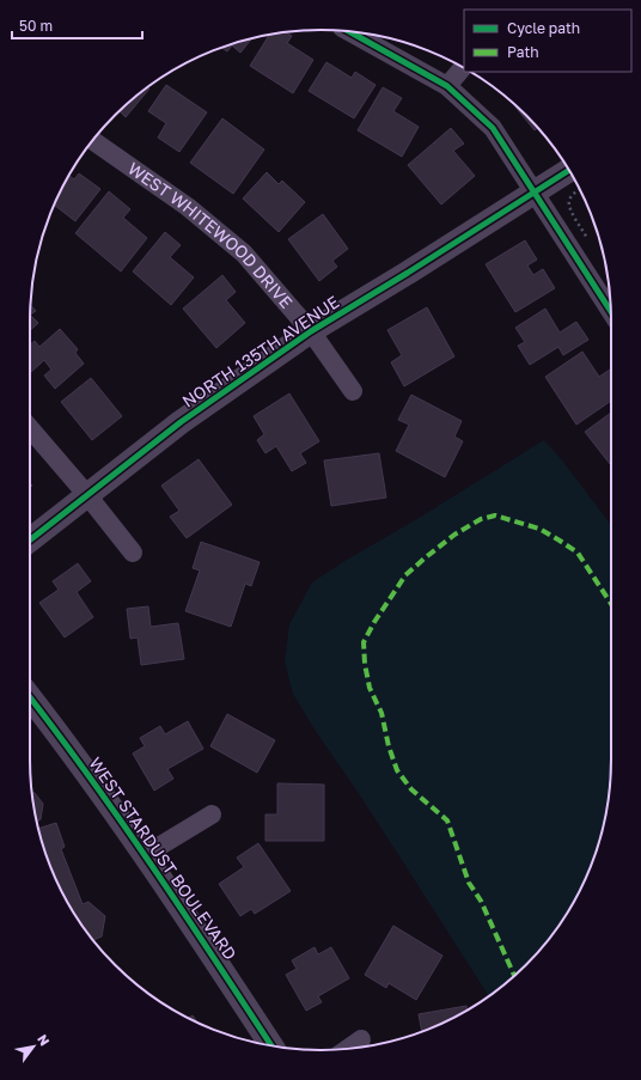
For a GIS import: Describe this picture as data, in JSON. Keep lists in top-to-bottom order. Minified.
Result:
{"streets":{"street":["WEST WHITEWOOD DRIVE","NORTH 135TH AVENUE","WEST STARDUST BOULEVARD"]},"crossings":[["WEST WHITEWOOD DRIVE","NORTH 135TH AVENUE"]],"legend":["Cycle path","Path"],"scale_bar":"50 m","north":"top right"}
